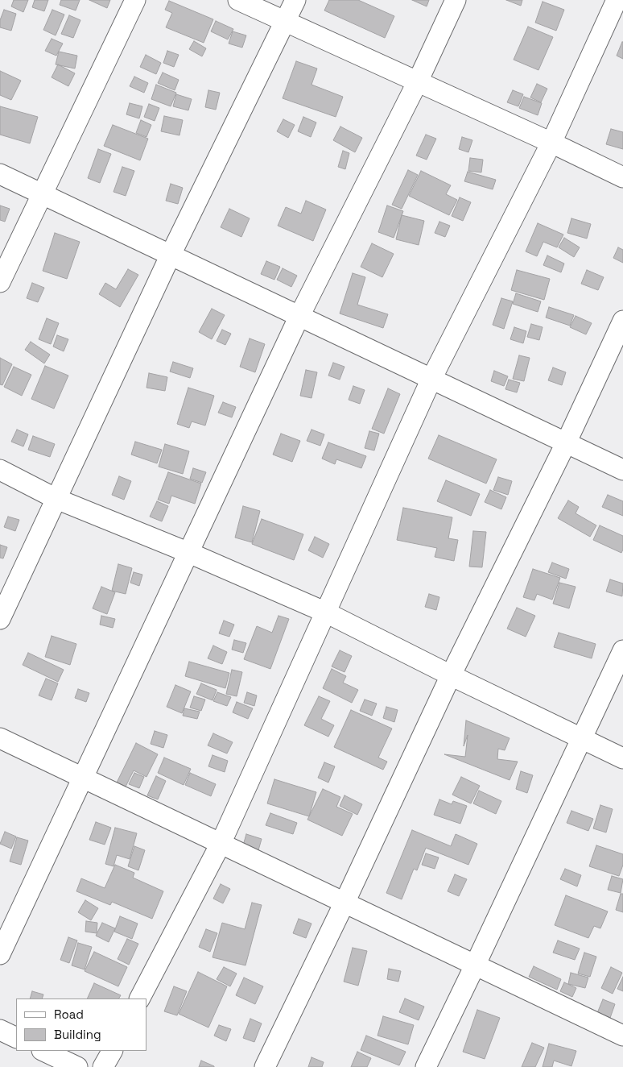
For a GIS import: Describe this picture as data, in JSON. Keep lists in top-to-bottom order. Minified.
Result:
{"legend":["Road","Building"]}
